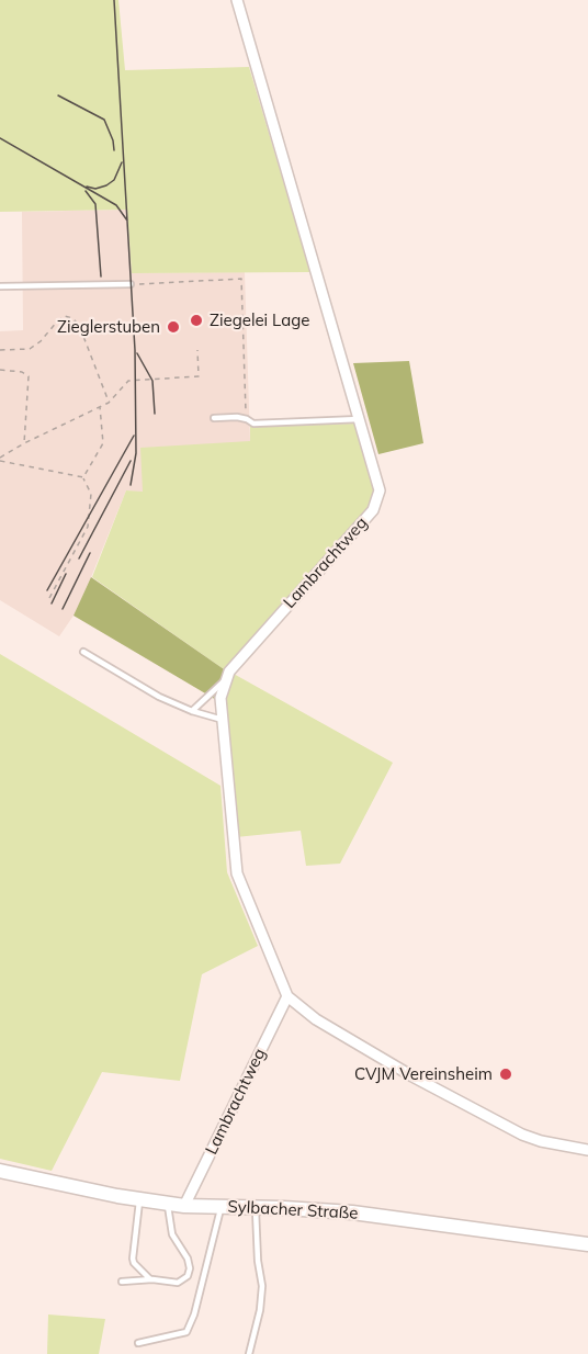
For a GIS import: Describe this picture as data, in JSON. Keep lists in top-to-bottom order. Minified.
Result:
{"streets":{"main road":["Sylbacher Straße"],"street":["Lambrachtweg"]},"crossings":[["Lambrachtweg","Sylbacher Straße"]],"places":["Ziegelei Lage","Zieglerstuben","CVJM Vereinsheim"]}
